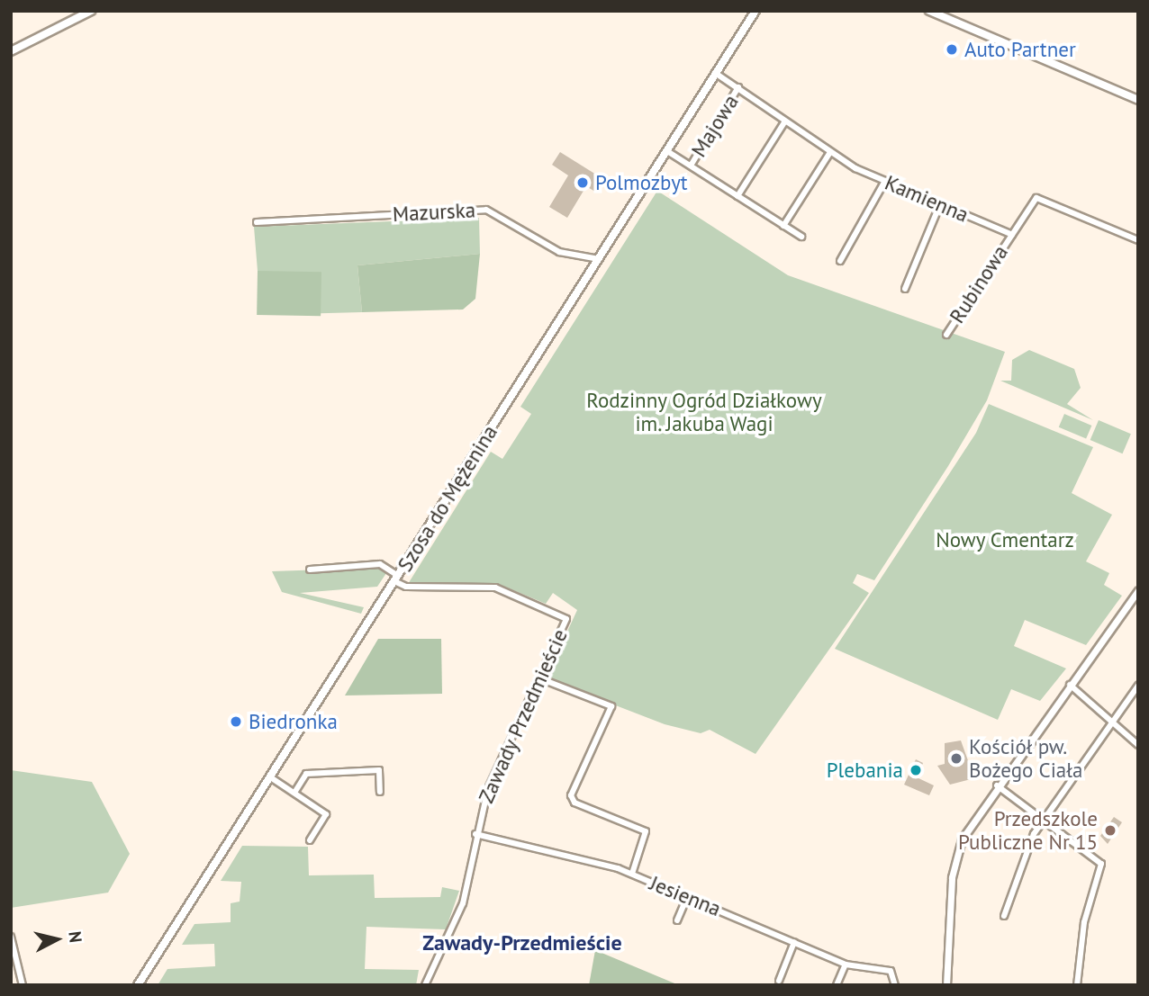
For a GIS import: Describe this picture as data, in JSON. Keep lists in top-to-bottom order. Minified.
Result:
{"streets":{"main road":["Szosa do Mężenina"],"street":["Majowa","Kamienna","Mazurska","Rubinowa","Zawady Przedmieście","Jesienna"]},"crossings":[["Majowa","Kamienna"],["Majowa","Szosa do Mężenina"],["Kamienna","Rubinowa"],["Kamienna","Szosa do Mężenina"],["Mazurska","Szosa do Mężenina"],["Szosa do Mężenina","Zawady Przedmieście"],["Zawady Przedmieście","Jesienna"]],"districts":["Zawady-Przedmieście"],"parks":["Rodzinny Ogród Działkowy im. Jakuba Wagi","Nowy Cmentarz"],"places":["Auto Partner","Polmozbyt","Biedronka","Kościół pw. Bożego Ciała","Plebania","Przedszkole Publiczne Nr 15"],"north":"right"}
